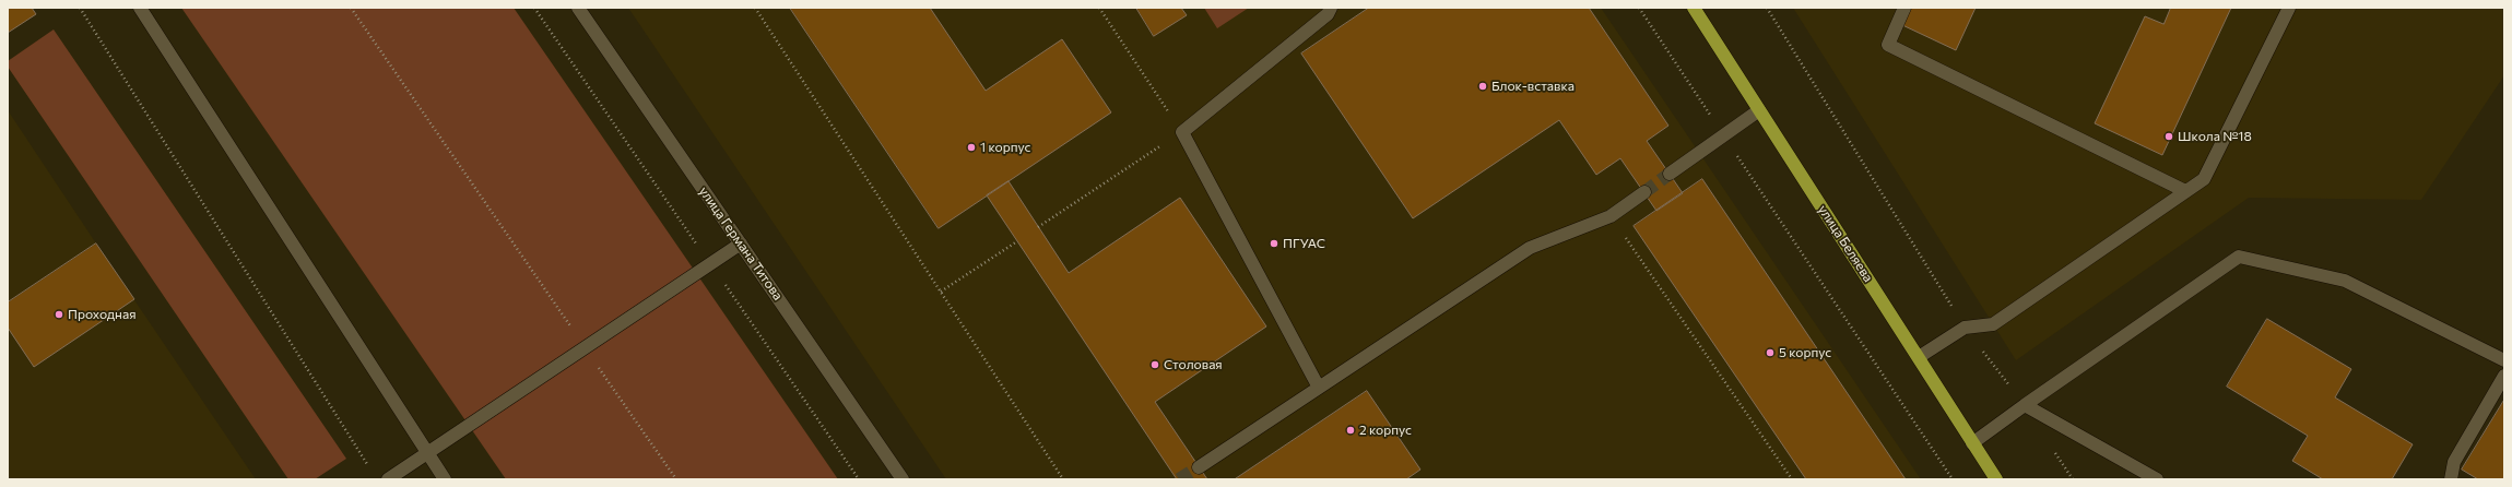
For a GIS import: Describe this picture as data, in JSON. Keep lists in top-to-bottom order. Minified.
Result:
{"streets":{"main road":["улица Беляева"],"street":["улица Германа Титова"]},"places":["Блок-вставка","Школа №18","1 корпус","ПГУАС","Проходная","5 корпус","Столовая","2 корпус"]}
